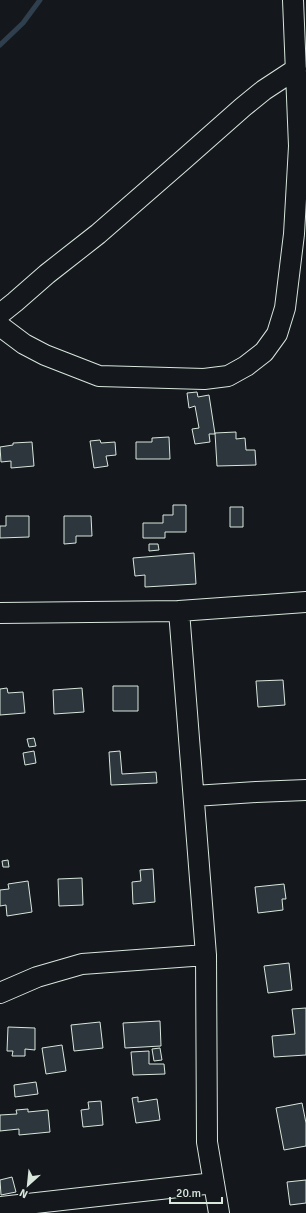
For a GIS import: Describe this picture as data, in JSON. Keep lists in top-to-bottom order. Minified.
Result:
{"scale_bar":"20 m","north":"bottom left"}
